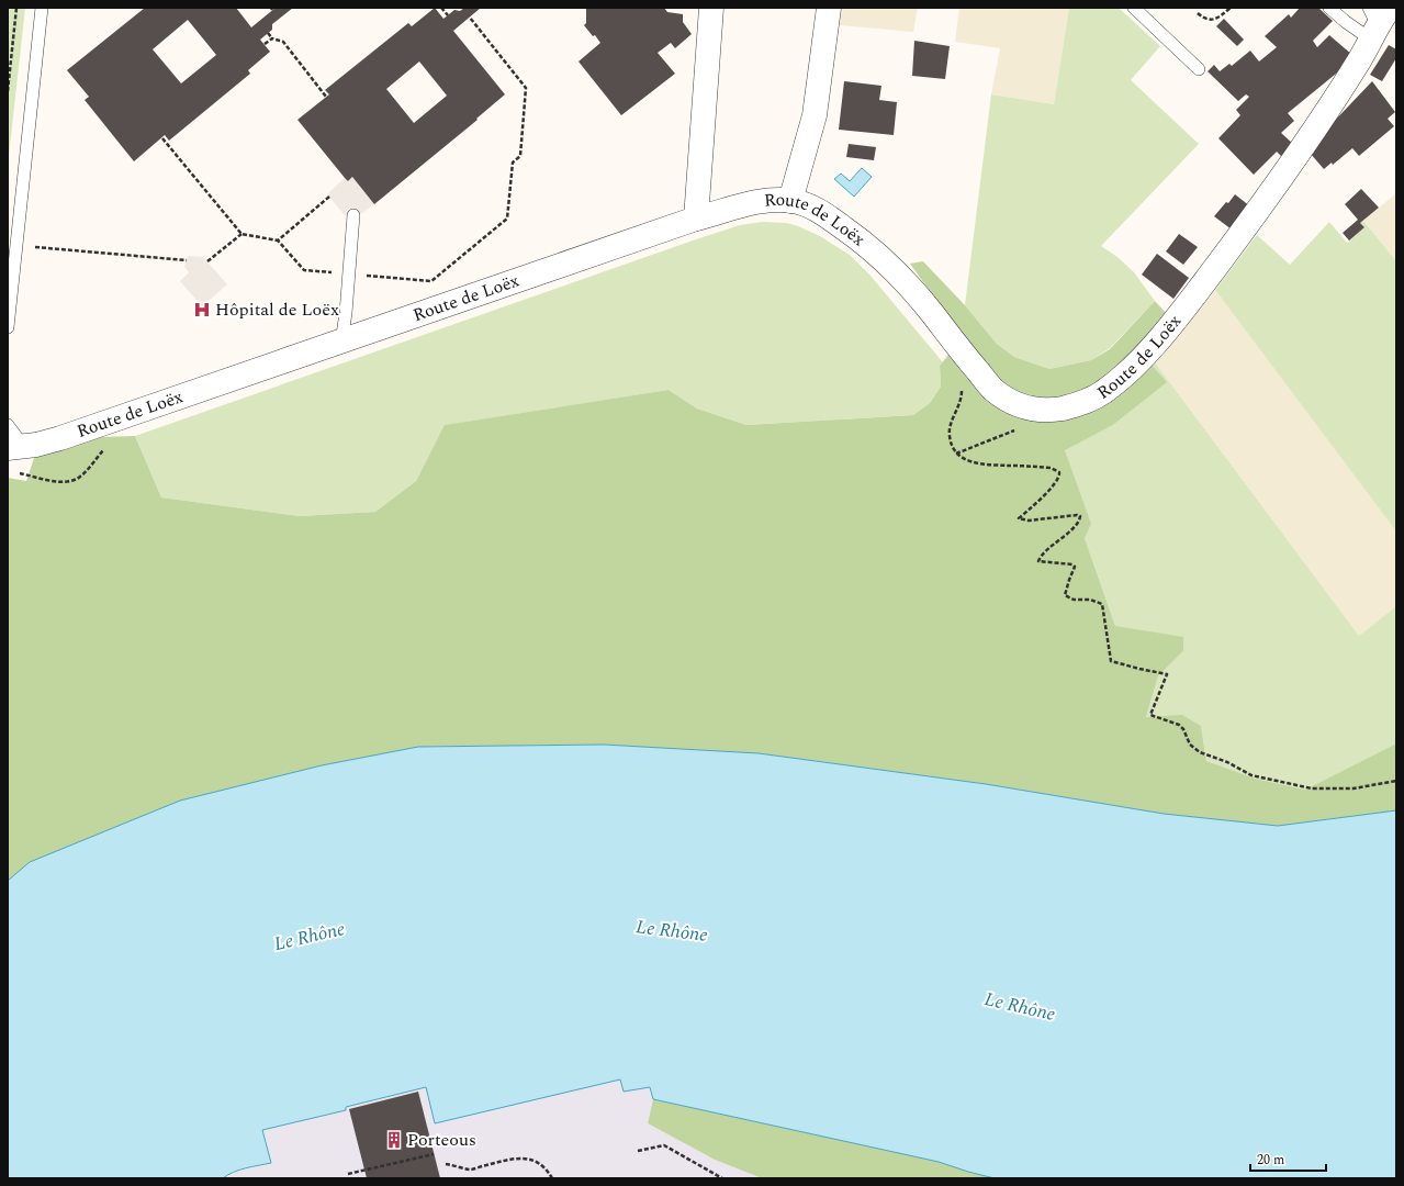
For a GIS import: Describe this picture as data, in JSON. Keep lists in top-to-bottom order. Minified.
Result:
{"streets":{"street":["Route de Loëx"]},"water":["Le Rhône"],"places":{"hospital":["Hôpital de Loëx"],"building":["Porteous"]},"scale_bar":"20 m"}
